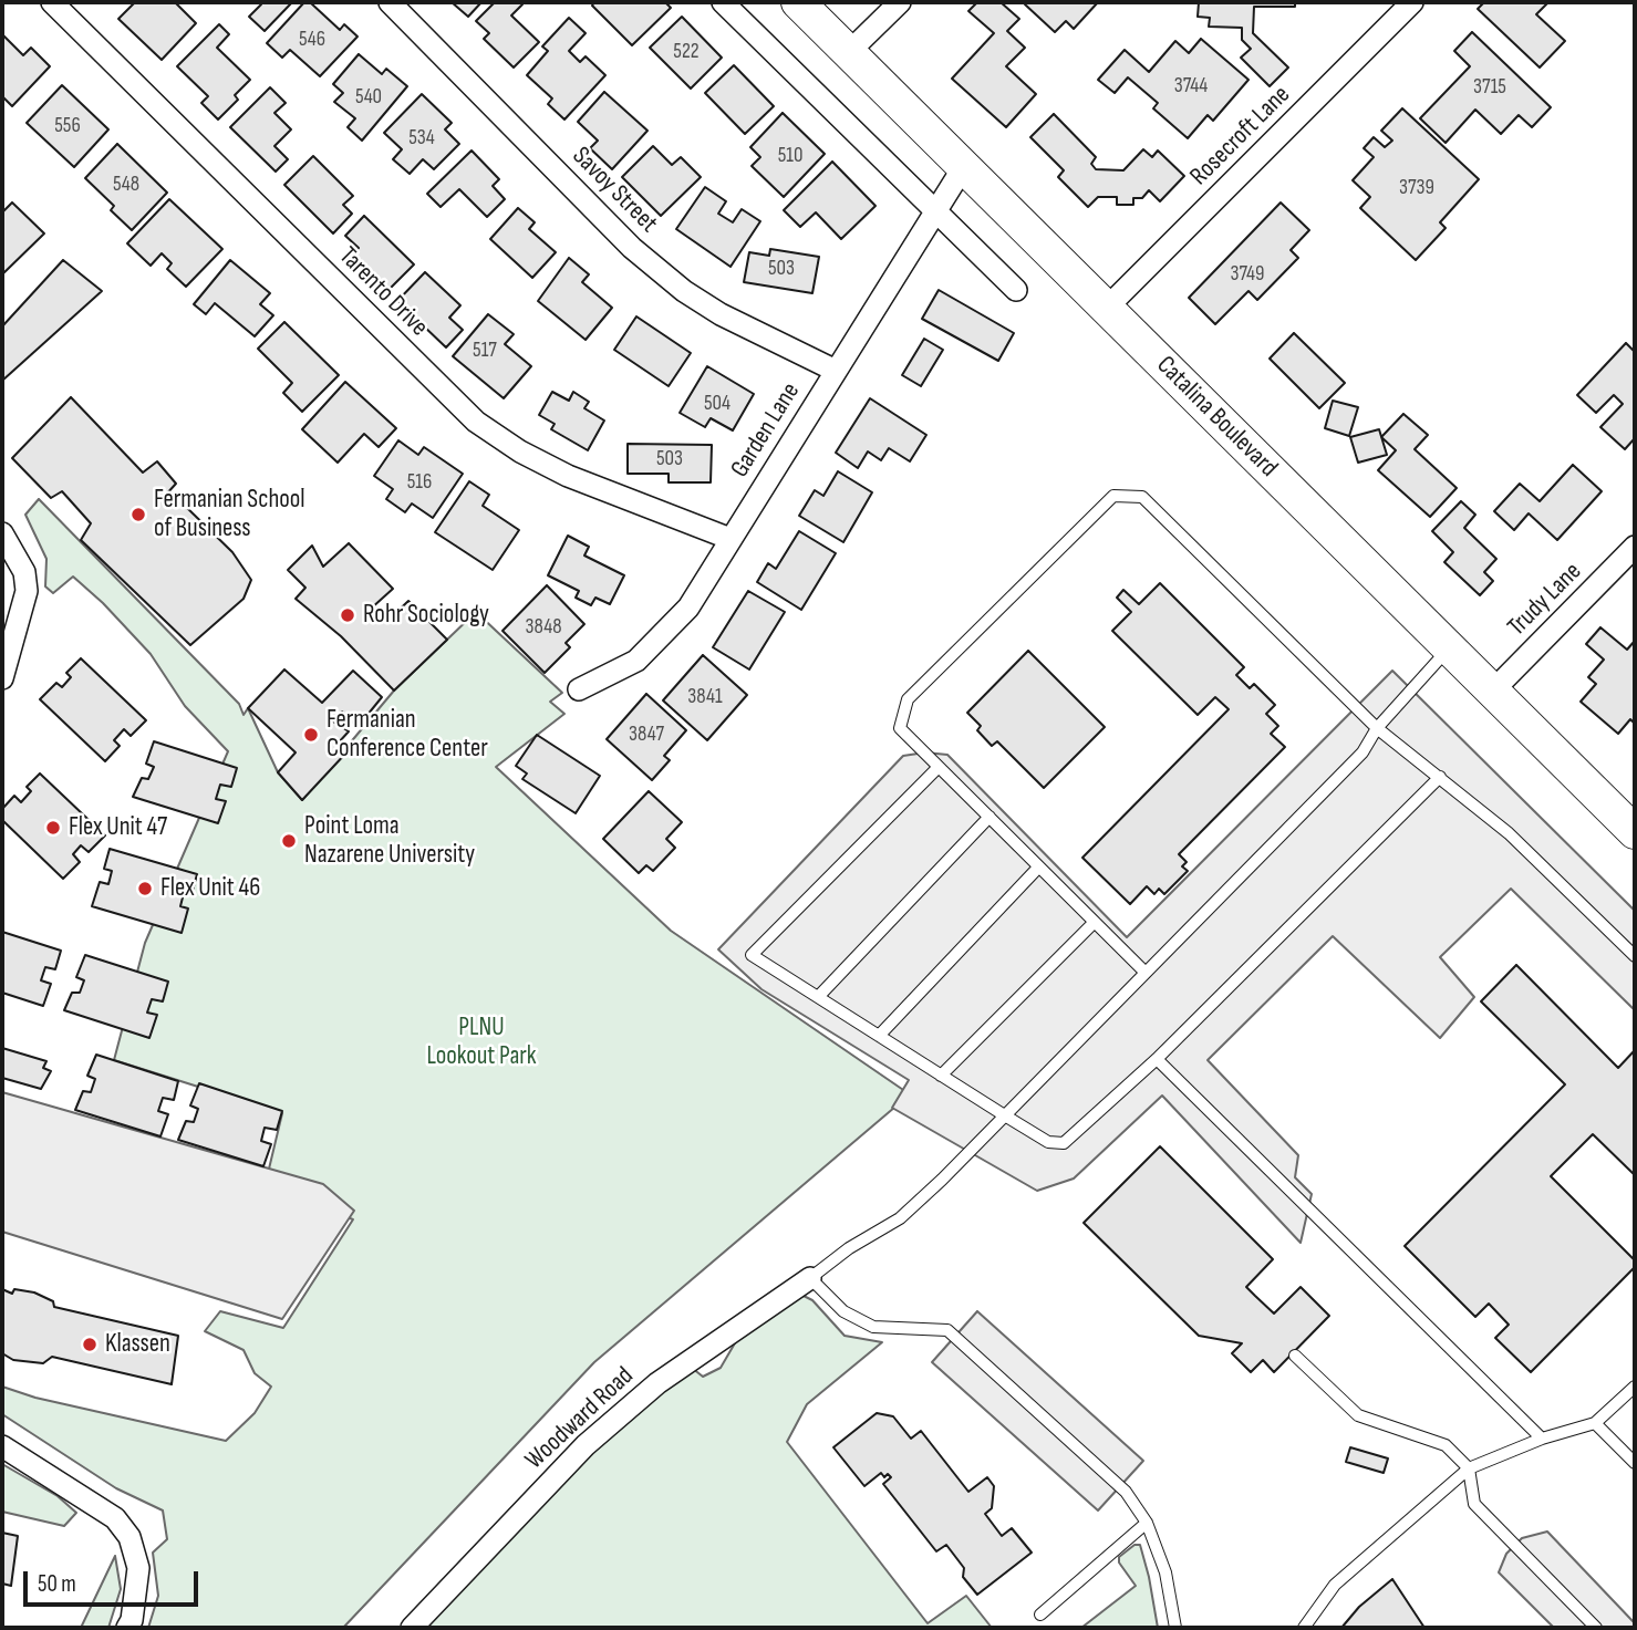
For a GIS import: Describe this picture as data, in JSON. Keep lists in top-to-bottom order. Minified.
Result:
{"streets":{"main road":["Catalina Boulevard"],"street":["Rosecroft Lane","Savoy Street","Tarento Drive","Garden Lane","Trudy Lane","Woodward Road"]},"crossings":[["Rosecroft Lane","Catalina Boulevard"],["Savoy Street","Garden Lane"],["Tarento Drive","Garden Lane"],["Catalina Boulevard","Garden Lane"],["Catalina Boulevard","Trudy Lane"]],"parks":["PLNU Lookout Park"],"places":["Fermanian School of Business","Rohr Sociology","Fermanian Conference Center","Flex Unit 47","Point Loma Nazarene University","Flex Unit 46","Klassen"],"house_numbers":["546","522","3744","3715","540","556","534","510","548","3739","503","3749","517","504","503","516","3848","3841","3847"],"scale_bar":"50 m"}
